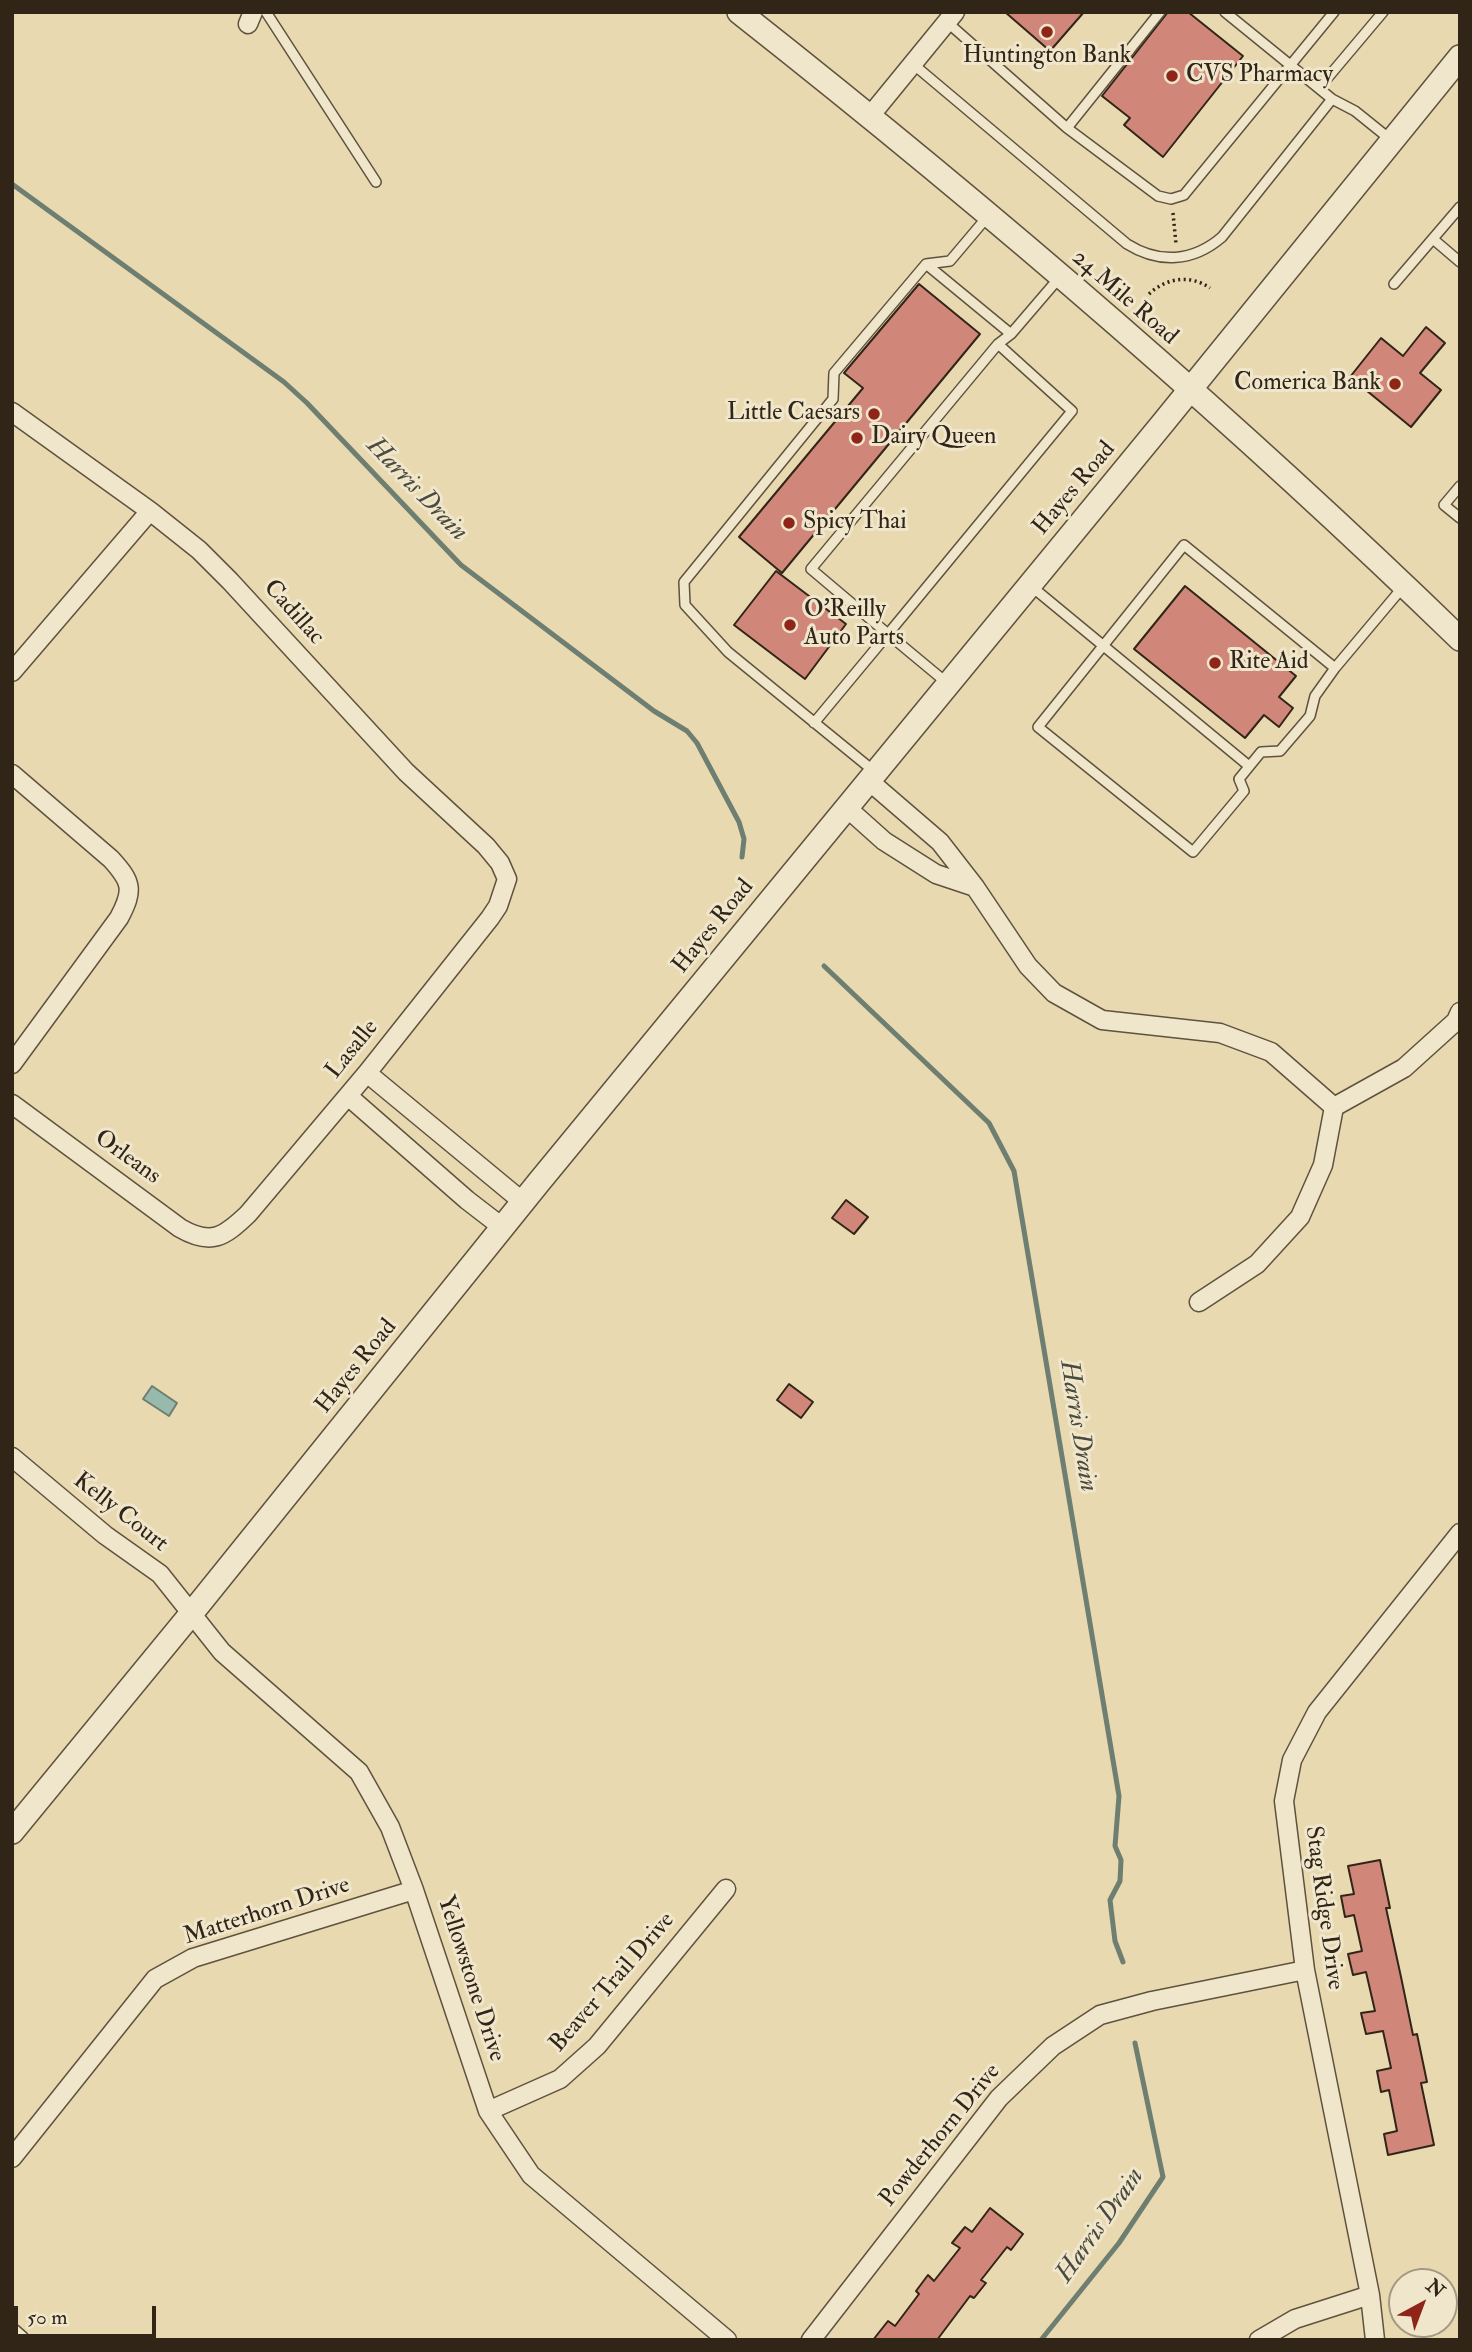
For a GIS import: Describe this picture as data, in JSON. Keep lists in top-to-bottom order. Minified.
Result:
{"streets":{"street":["24 Mile Road","Hayes Road","Cadillac","Lasalle","Orleans","Kelly Court","Stag Ridge Drive","Matterhorn Drive","Yellowstone Drive","Beaver Trail Drive","Powderhorn Drive"]},"crossings":[["24 Mile Road","Hayes Road"],["Hayes Road","Kelly Court"],["Hayes Road","Yellowstone Drive"],["Cadillac","Lasalle"],["Lasalle","Orleans"],["Kelly Court","Yellowstone Drive"],["Stag Ridge Drive","Powderhorn Drive"],["Matterhorn Drive","Yellowstone Drive"],["Yellowstone Drive","Beaver Trail Drive"]],"water":["Harris Drain"],"places":["Huntington Bank","CVS Pharmacy","Comerica Bank","Little Caesars","Dairy Queen","Spicy Thai","O'Reilly Auto Parts","Rite Aid"],"scale_bar":"50 m","north":"top right"}
